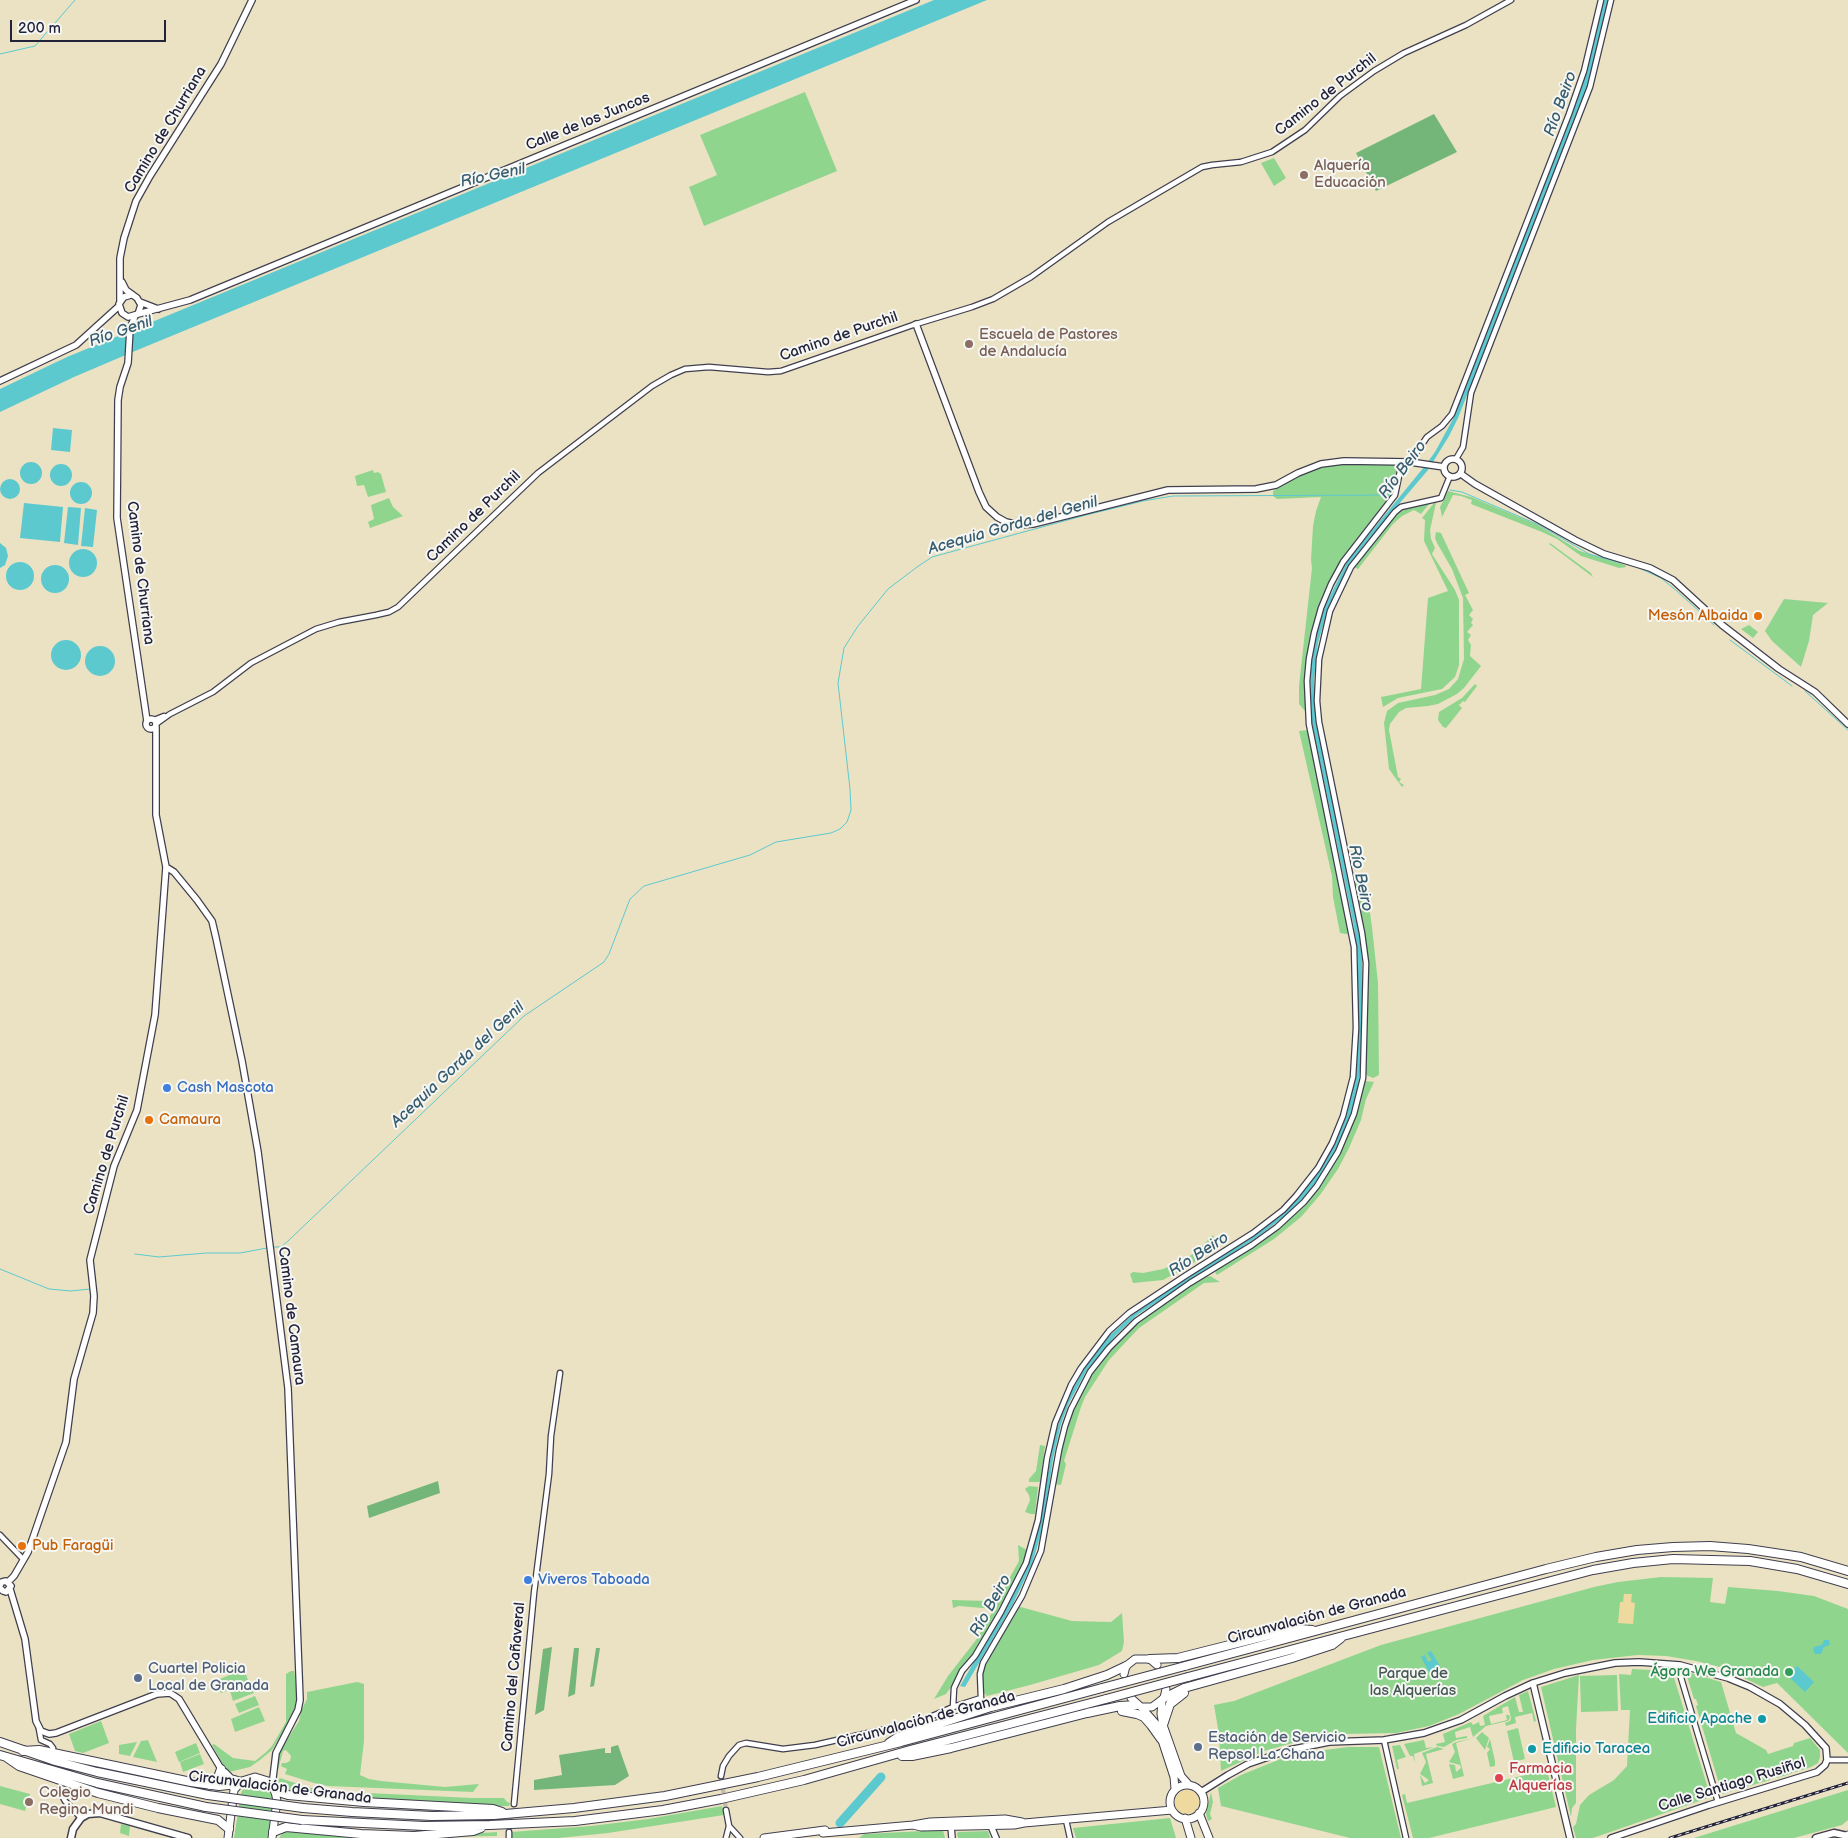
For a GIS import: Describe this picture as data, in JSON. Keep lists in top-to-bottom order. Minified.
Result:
{"streets":{"highway":["Circunvalación de Granada"],"street":["Camino de Purchil","Calle de los Juncos","Camino de Churriana","Camino de Camaura","Camino del Cañaveral","Calle Santiago Rusiñol"]},"crossings":[["Camino de Purchil","Camino de Churriana"],["Camino de Purchil","Camino de Camaura"],["Calle de los Juncos","Camino de Churriana"]],"water":["Río Beiro","Río Genil","Acequia Gorda del Genil"],"parks":["Parque de las Alquerías"],"places":["Alquería Educación","Escuela de Pastores de Andalucía","Mesón Albaida","Cash Mascota","Camaura","Pub Faragüi","Viveros Taboada","Ágora We Granada","Cuartel Policia Local de Granada","Edificio Apache","Estación de Servicio Repsol La Chana","Edificio Taracea","Farmacia Alquerías","Colegio Regina Mundi"],"scale_bar":"200 m"}
